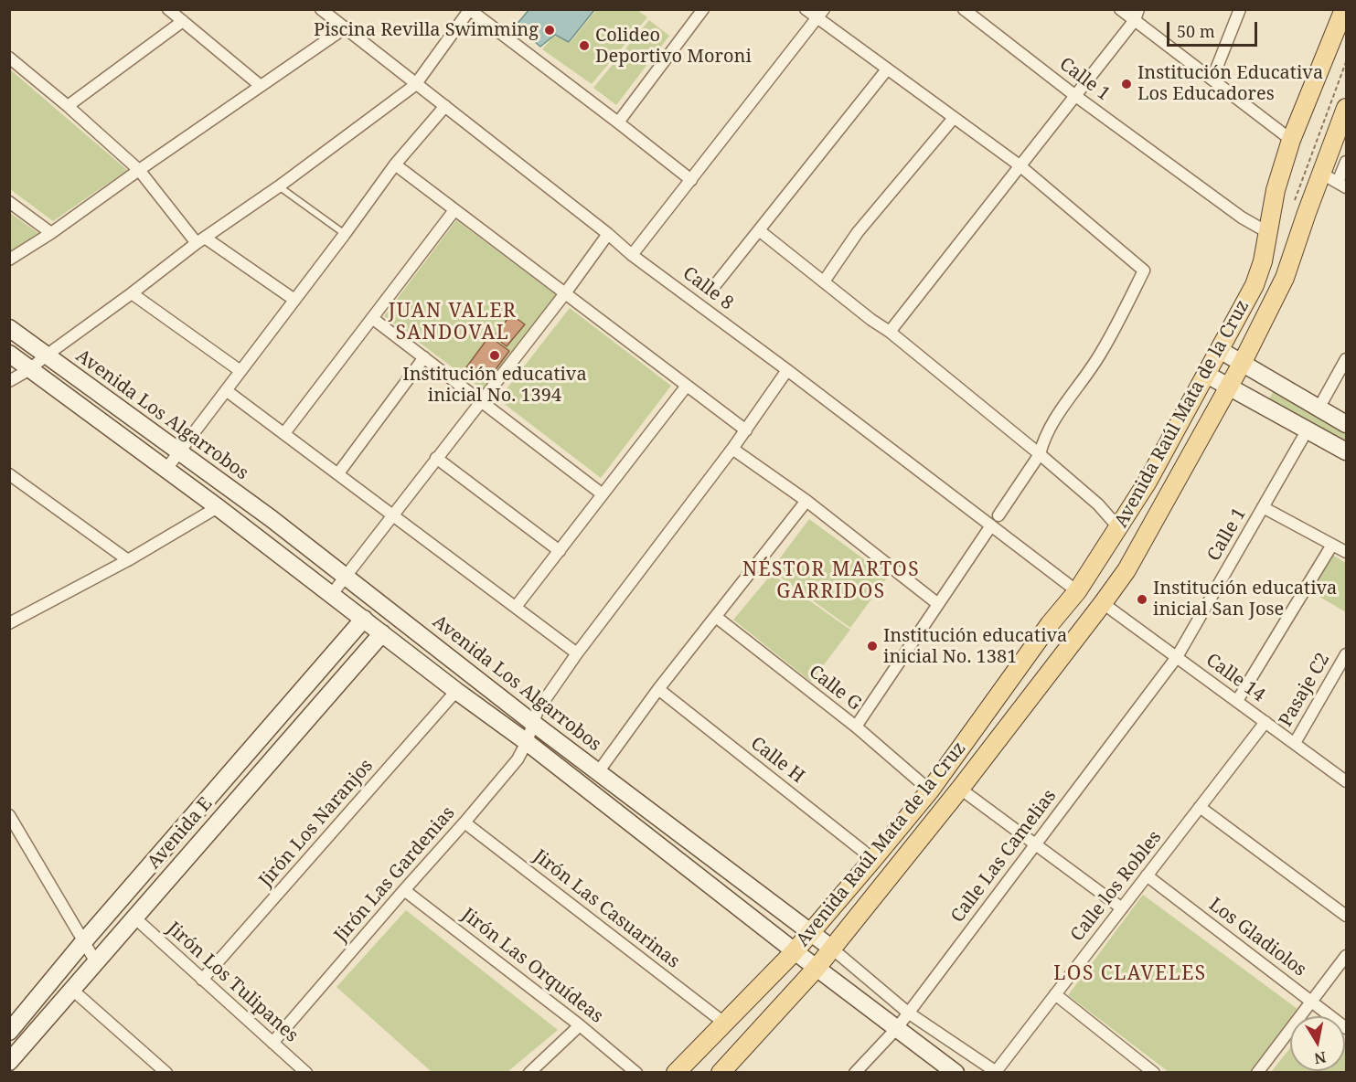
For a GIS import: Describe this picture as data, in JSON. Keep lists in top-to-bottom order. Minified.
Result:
{"streets":{"main road":["Avenida Raúl Mata de la Cruz"],"street":["Calle 1","Calle 8","Avenida Los Algarrobos","Calle 14","Calle G","Pasaje C2","Calle H","Jirón Los Naranjos","Avenida E","Calle Las Camelias","Jirón Las Gardenias","Calle los Robles","Jirón Las Casuarinas","Los Gladiolos","Jirón Las Orquídeas","Jirón Los Tulipanes"]},"crossings":[["Calle 1","Avenida Raúl Mata de la Cruz"],["Calle 1","Calle 14"],["Calle 1","Calle Las Camelias"],["Calle 8","Avenida Raúl Mata de la Cruz"],["Calle 8","Jirón Las Gardenias"],["Avenida Raúl Mata de la Cruz","Avenida Los Algarrobos"],["Avenida Raúl Mata de la Cruz","Calle 14"],["Avenida Raúl Mata de la Cruz","Calle G"],["Avenida Raúl Mata de la Cruz","Calle H"],["Avenida Raúl Mata de la Cruz","Jirón Las Casuarinas"],["Avenida Los Algarrobos","Calle Las Camelias"],["Avenida Los Algarrobos","Jirón Las Gardenias"],["Avenida Los Algarrobos","Calle los Robles"],["Calle 14","Pasaje C2"],["Calle 14","Calle Las Camelias"],["Calle 14","Calle los Robles"],["Jirón Los Naranjos","Jirón Los Tulipanes"],["Avenida E","Jirón Los Tulipanes"],["Jirón Las Gardenias","Jirón Las Casuarinas"],["Jirón Las Gardenias","Jirón Las Orquídeas"],["Jirón Las Gardenias","Jirón Los Tulipanes"],["Calle los Robles","Los Gladiolos"]],"districts":["JUAN VALER SANDOVAL","NÉSTOR MARTOS GARRIDOS","LOS CLAVELES"],"places":["Piscina Revilla Swimming","Colideo Deportivo Moroni","Institución Educativa Los Educadores","Institución educativa inicial No. 1394","Institución educativa inicial San Jose","Institución educativa inicial No. 1381"],"scale_bar":"50 m","north":"bottom"}
